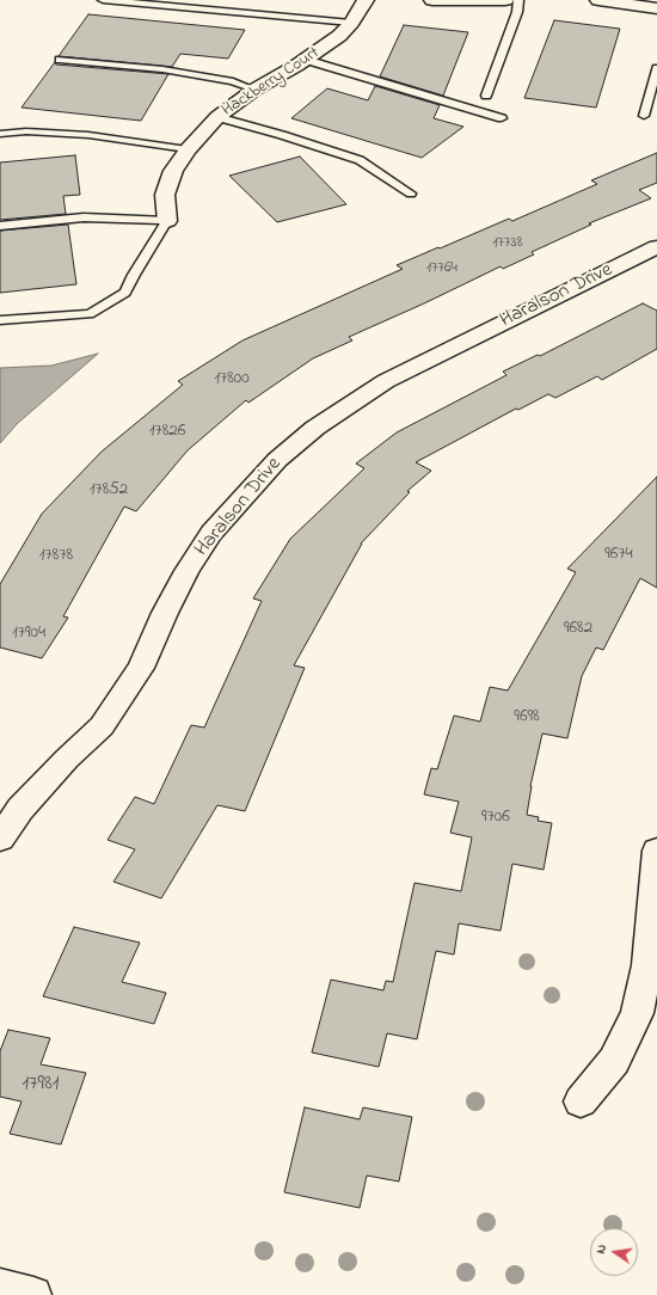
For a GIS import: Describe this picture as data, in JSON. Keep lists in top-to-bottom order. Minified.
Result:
{"streets":{"street":["Hackberry Court","Haralson Drive"]},"house_numbers":["17738","17764","17800","17826","17852","9674","17878","9682","17904","9698","9706","17981"],"north":"left"}
